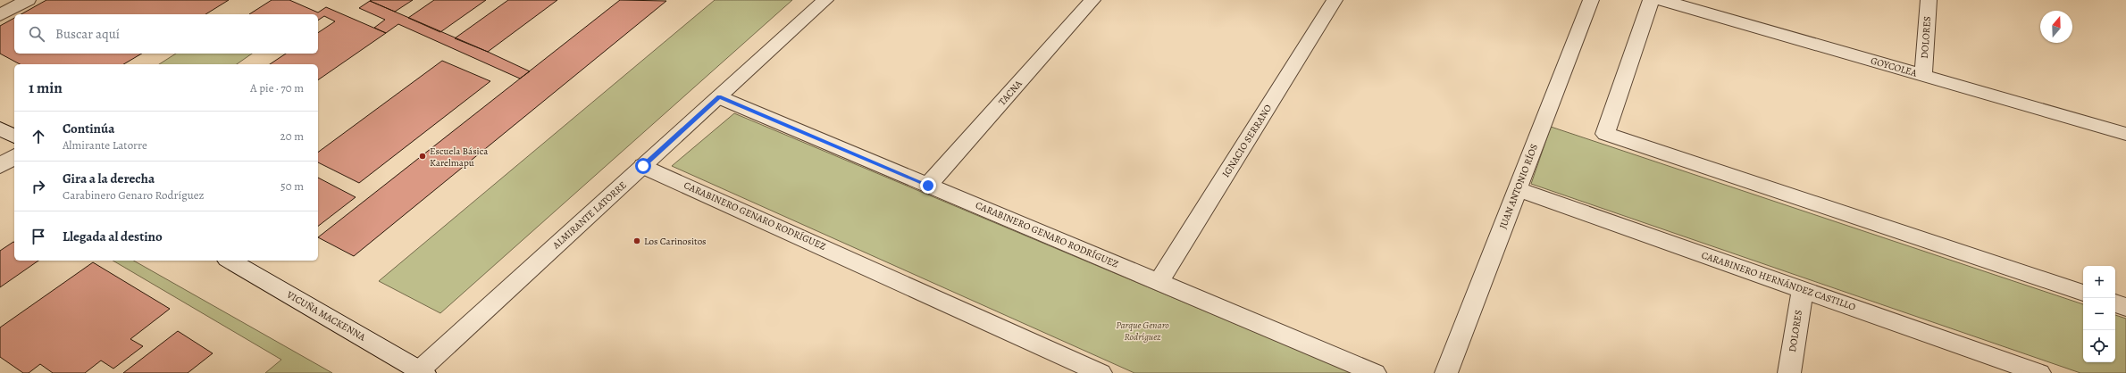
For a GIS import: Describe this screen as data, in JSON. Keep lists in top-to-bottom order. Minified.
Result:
{"streets":{"street":["DOLORES","GOYCOLEA","TACNA","IGNACIO SERRANO","JUAN ANTONIO RÍOS","ALMIRANTE LATORRE","CARABINERO GENARO RODRÍGUEZ","CARABINERO HERNÁNDEZ CASTILLO","VICUÑA MACKENNA"]},"crossings":[["DOLORES","GOYCOLEA"],["DOLORES","CARABINERO HERNÁNDEZ CASTILLO"],["TACNA","CARABINERO GENARO RODRÍGUEZ"],["IGNACIO SERRANO","CARABINERO GENARO RODRÍGUEZ"],["JUAN ANTONIO RÍOS","CARABINERO HERNÁNDEZ CASTILLO"],["ALMIRANTE LATORRE","CARABINERO GENARO RODRÍGUEZ"],["ALMIRANTE LATORRE","VICUÑA MACKENNA"]],"parks":["Parque Genaro Rodríguez"],"places":["Escuela Básica Karelmapu","Los Carinositos"],"north":"top","page":{"search":"Buscar aquí","heading":["1 min","A pie · 70 m"],"list":[["Continúa","Almirante Latorre","20 m"],["Gira a la derecha","Carabinero Genaro Rodríguez","50 m"],"Llegada al destino"],"map_buttons":["+","−"]}}
